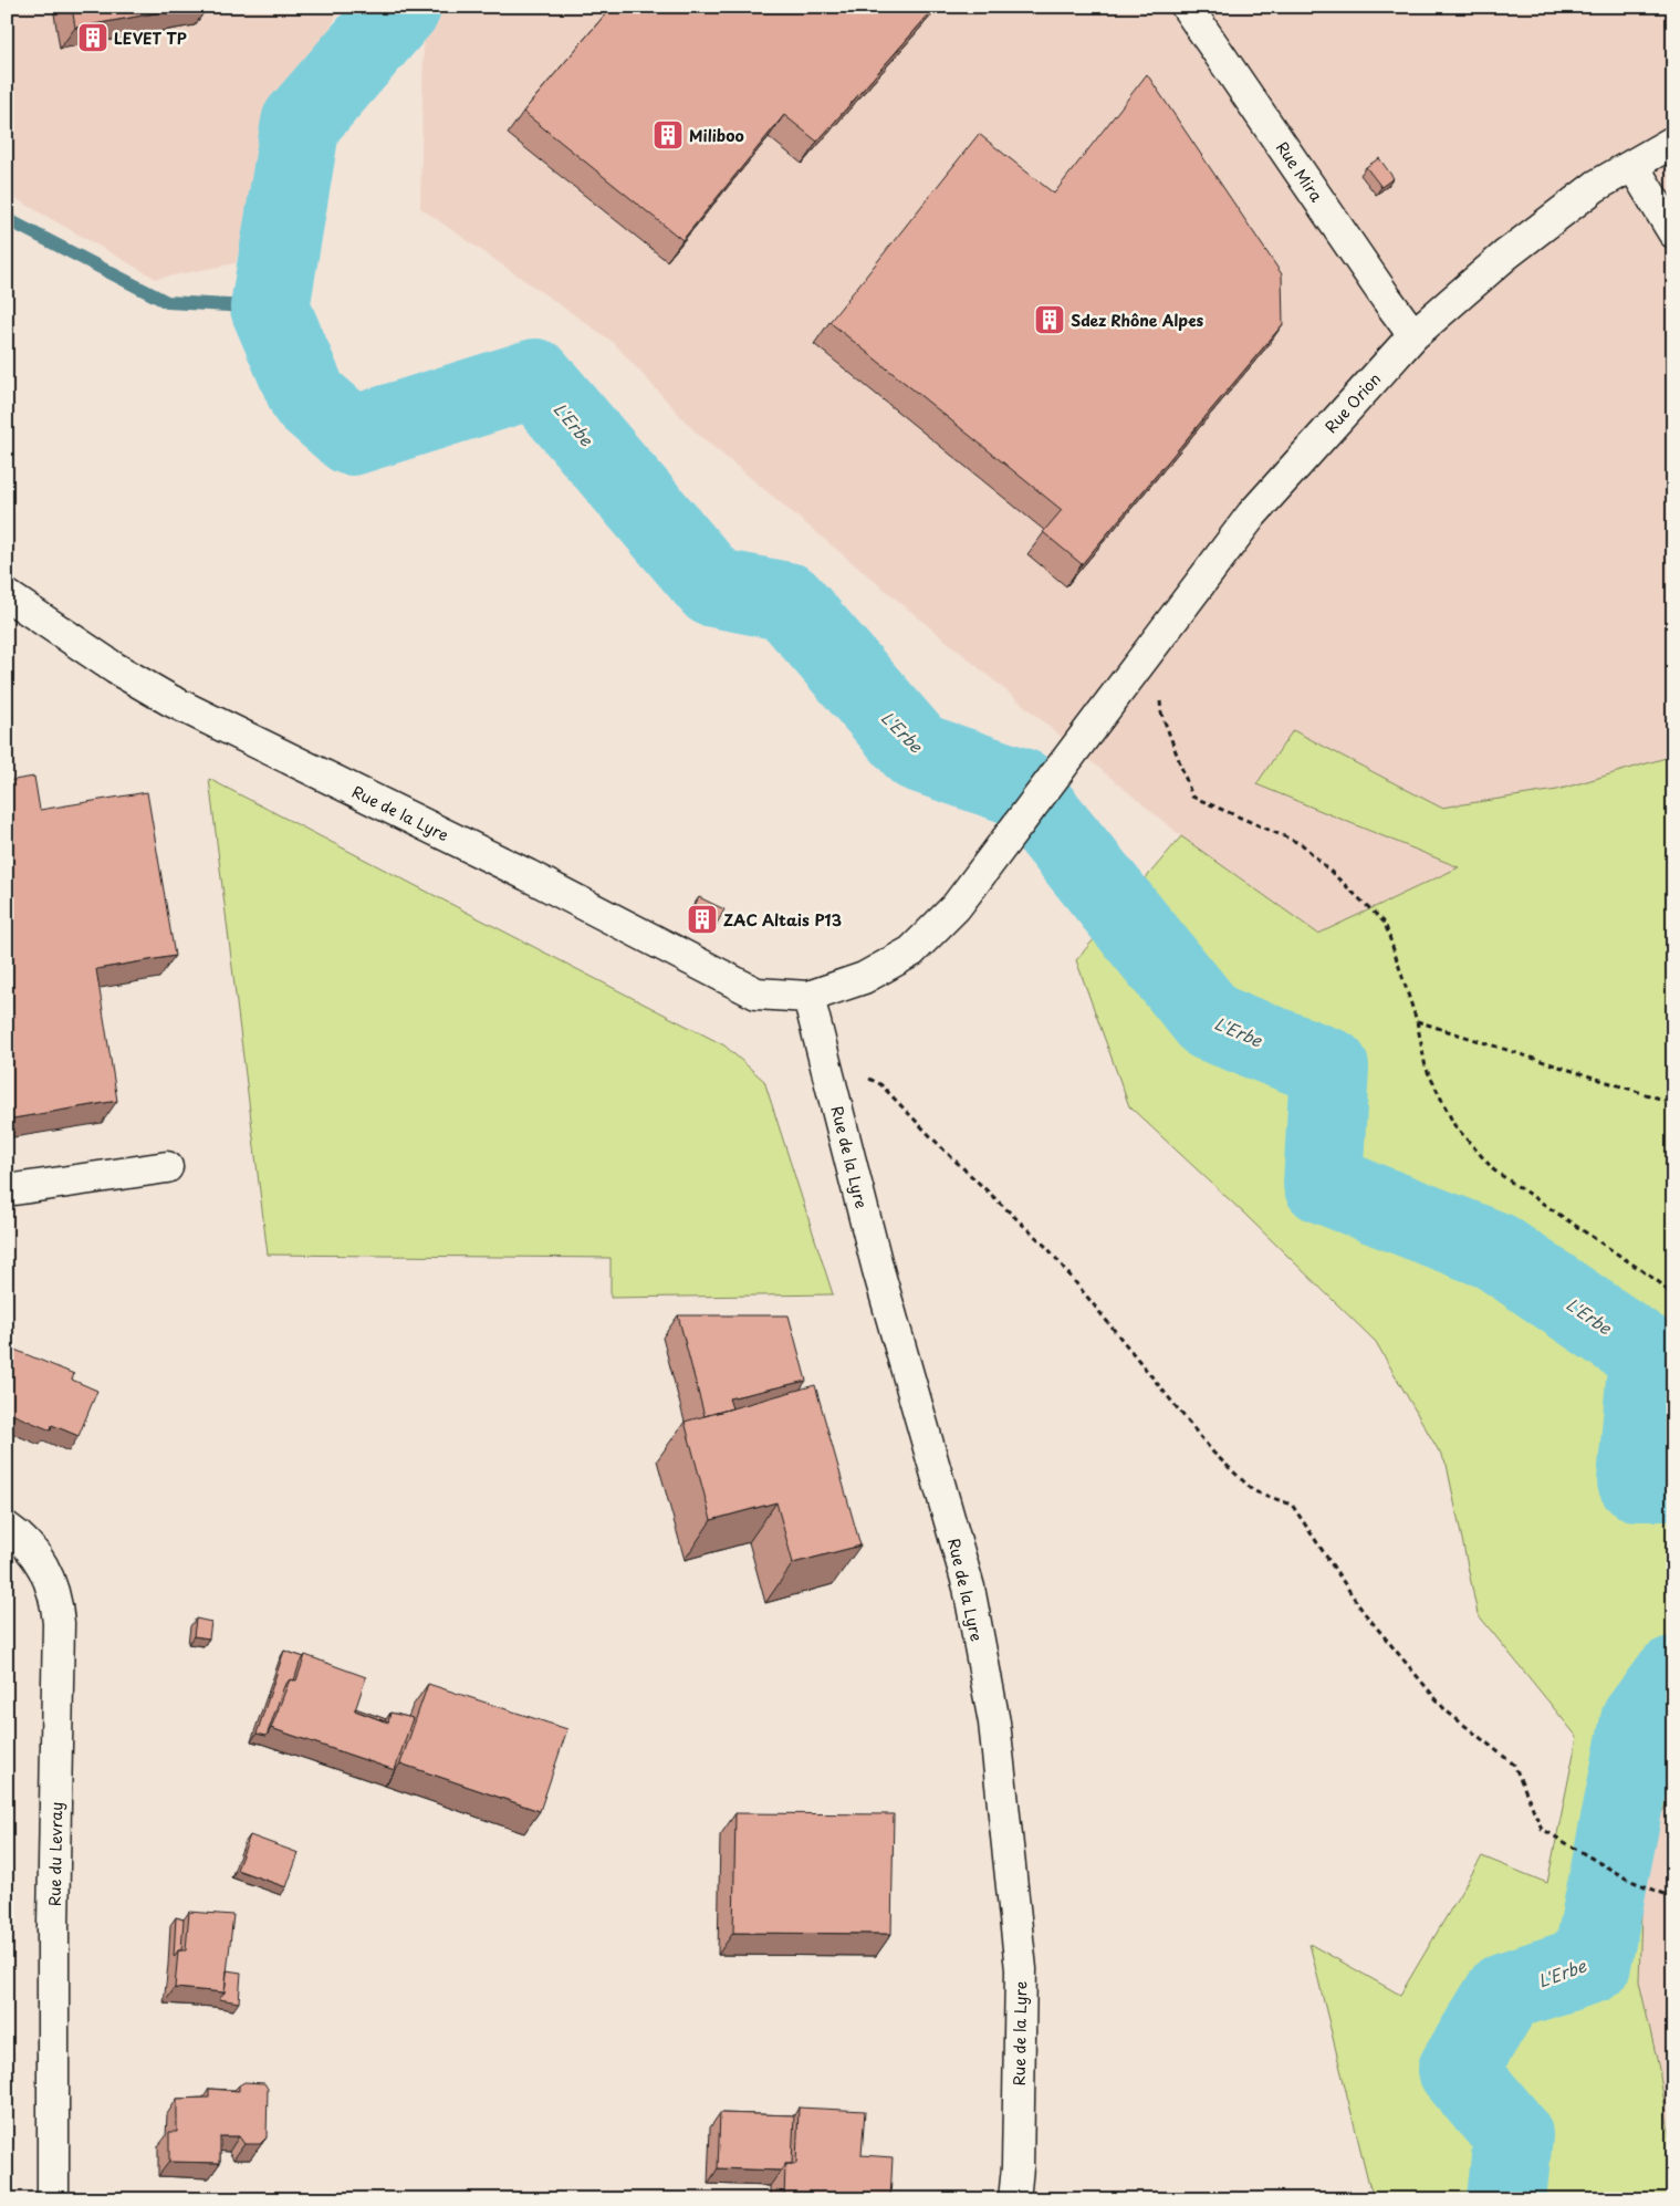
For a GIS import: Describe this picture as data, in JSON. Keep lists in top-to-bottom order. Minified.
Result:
{"streets":{"street":["Rue Mira","Rue Orion","Rue de la Lyre","Rue du Levray"]},"crossings":[["Rue Mira","Rue Orion"],["Rue Orion","Rue de la Lyre"]],"water":["L'Erbe"],"places":{"building":["LEVET TP","Miliboo","Sdez Rhône Alpes","ZAC Altais P13"]}}
